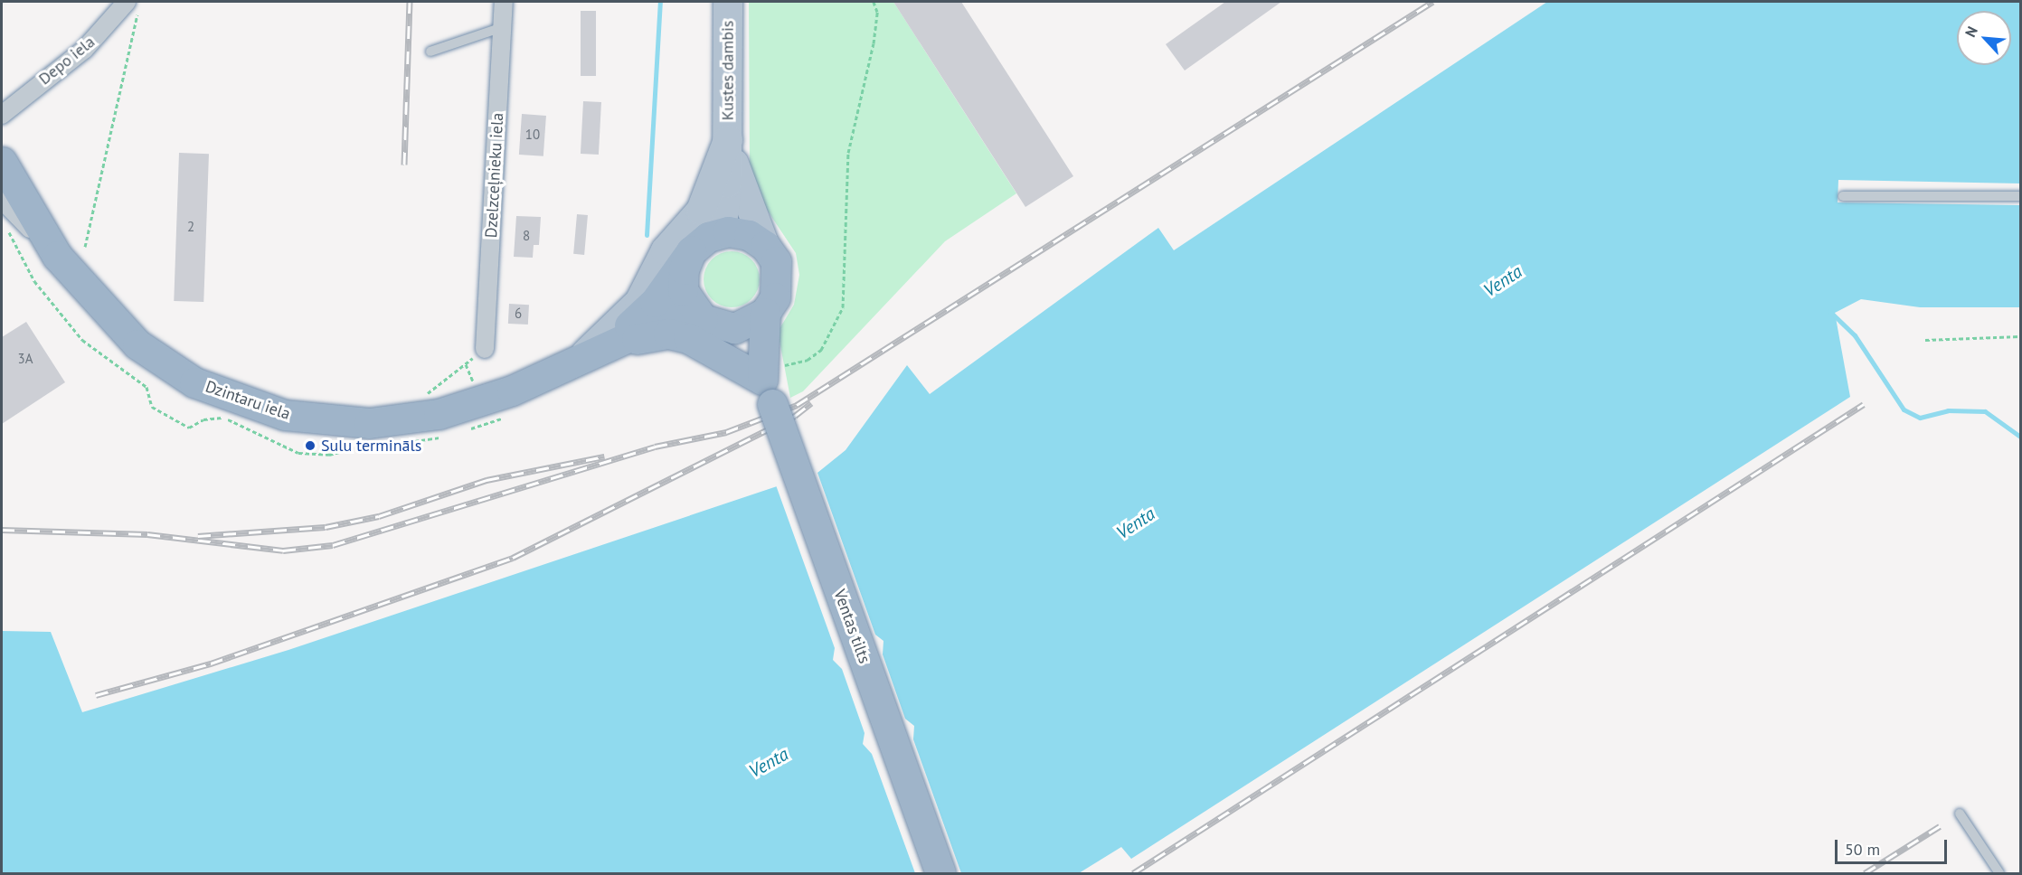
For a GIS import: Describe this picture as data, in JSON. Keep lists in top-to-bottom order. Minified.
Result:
{"streets":{"highway":["Dzintaru iela","Ventas tilts"],"main road":["Kustes dambis"],"street":["Depo iela","Dzelzceļnieku iela"]},"water":["Venta"],"places":["Sulu termināls"],"house_numbers":["10","2","8","6","3A"],"scale_bar":"50 m","north":"top left"}
